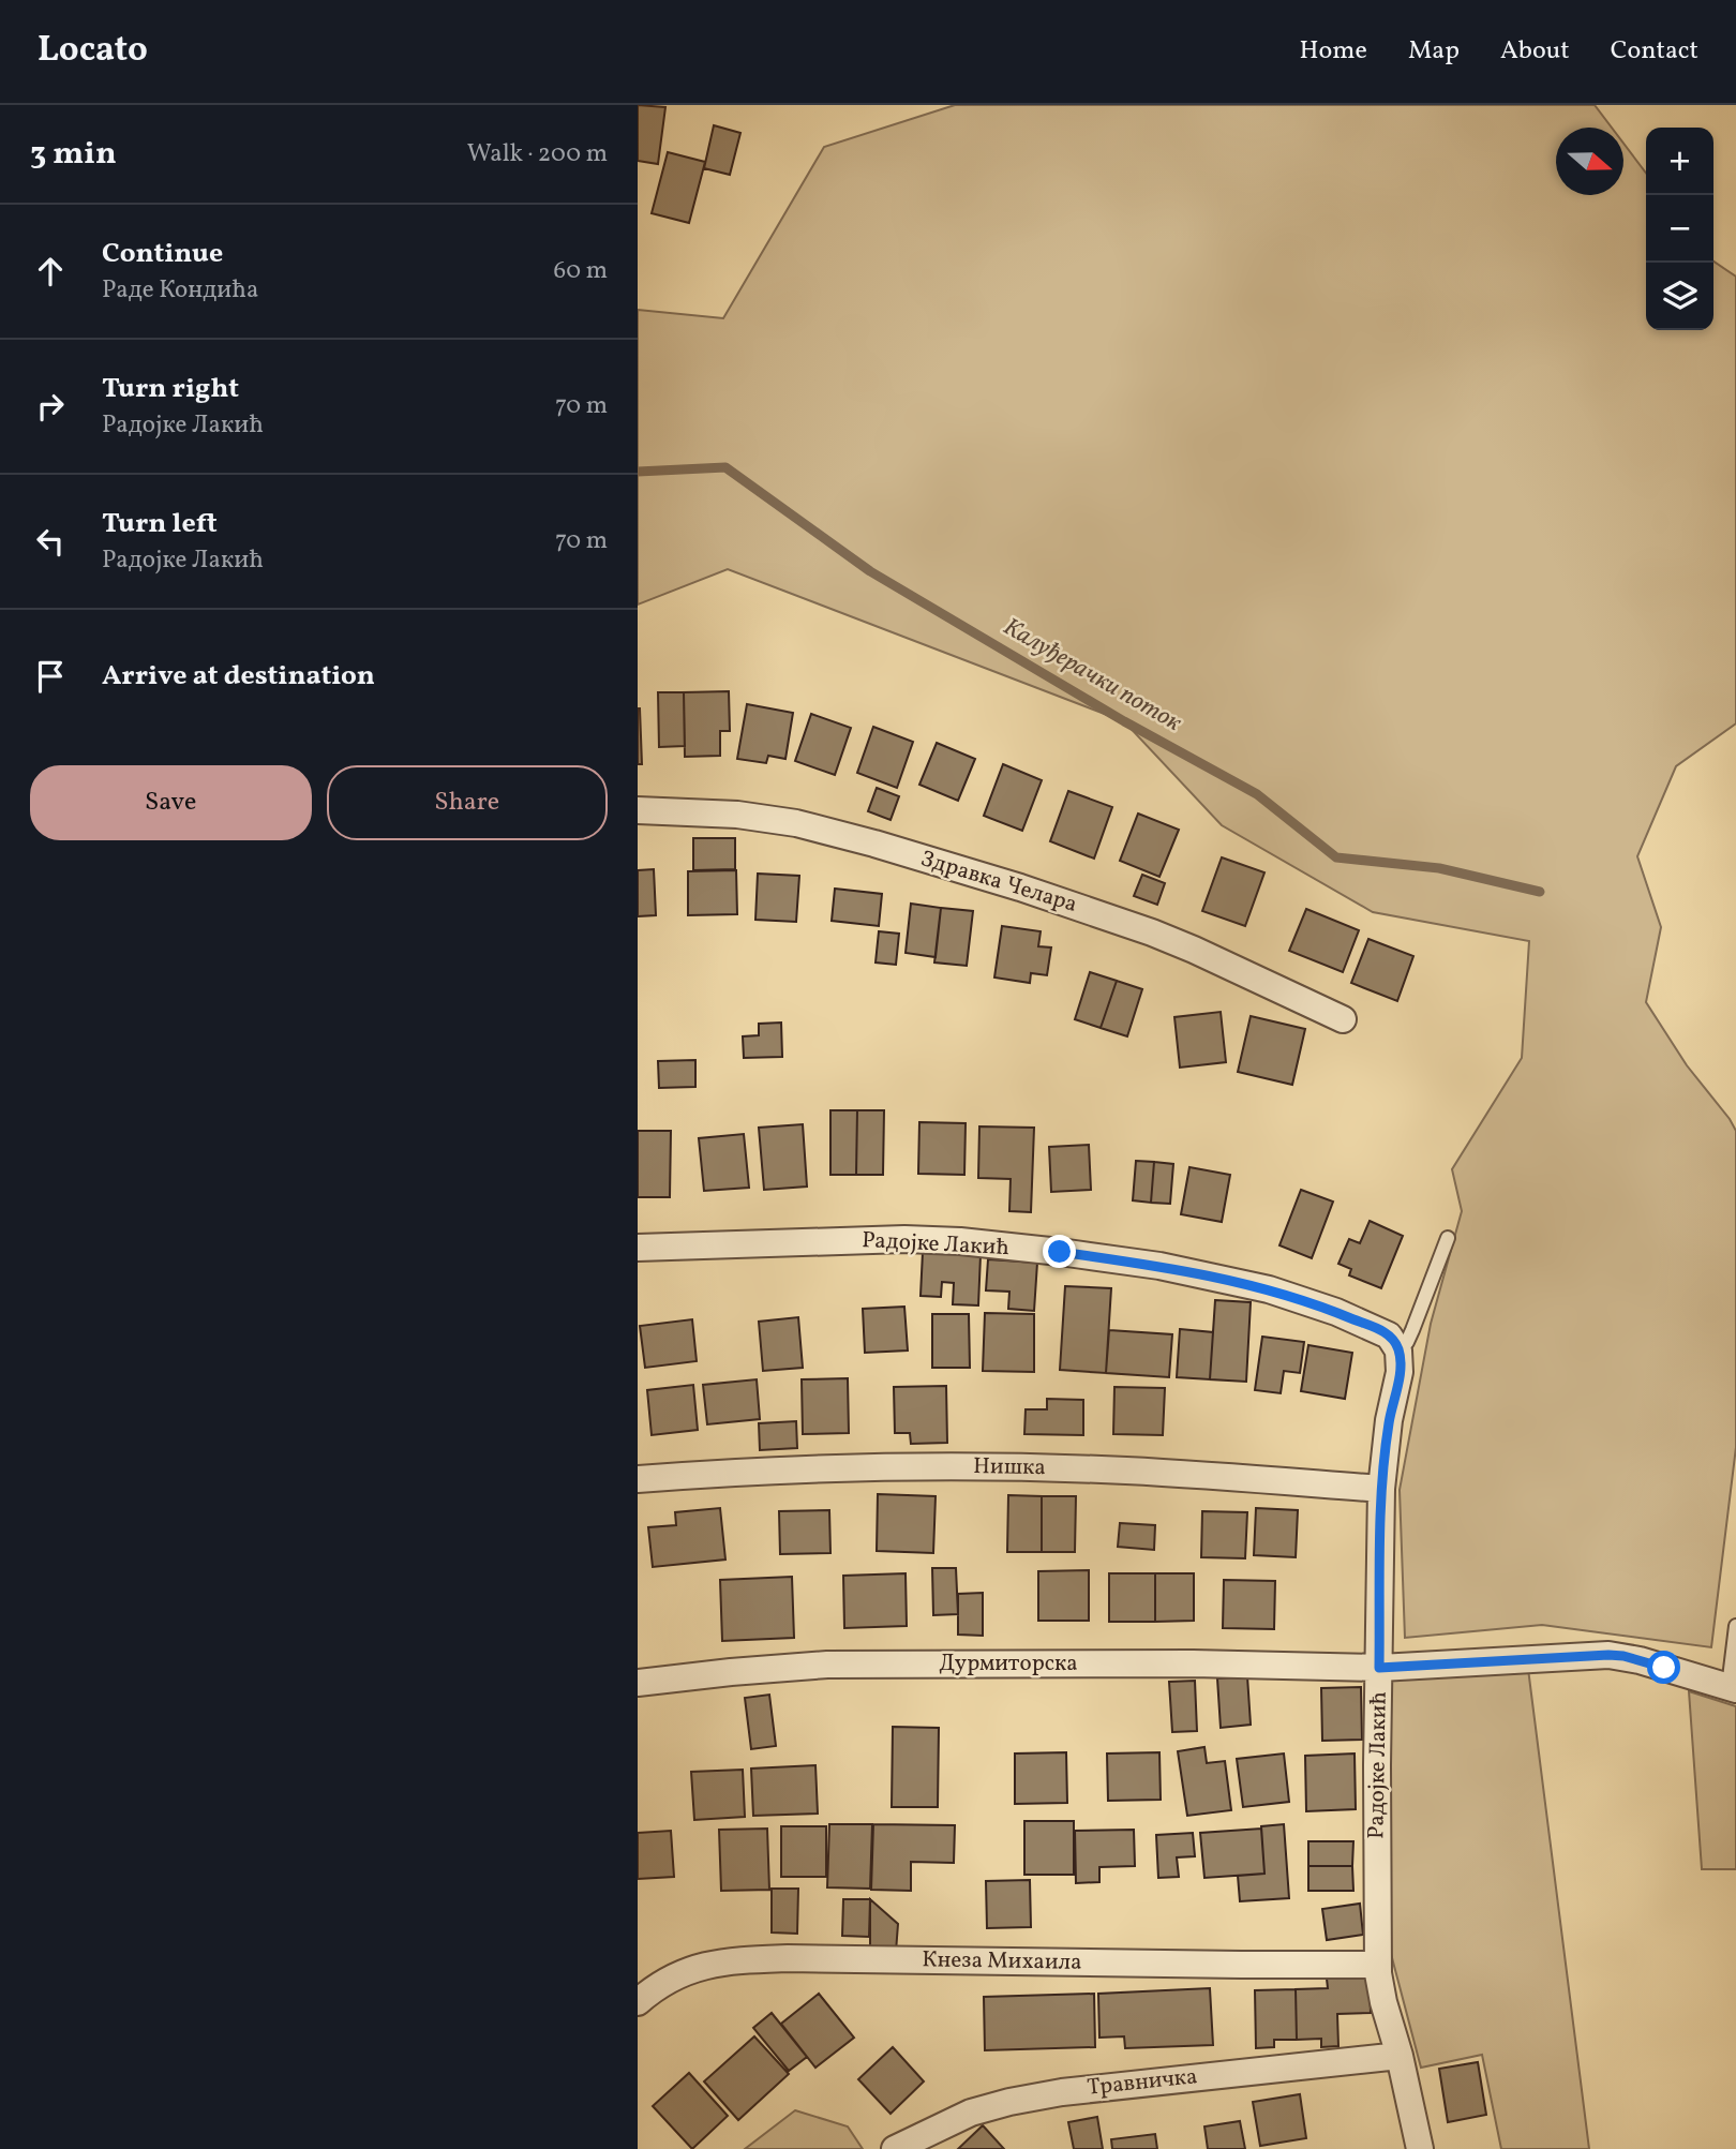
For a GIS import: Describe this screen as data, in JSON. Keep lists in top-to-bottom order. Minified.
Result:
{"streets":{"street":["Здравка Челара","Радојке Лакић","Нишка","Дурмиторска","Кнеза Михаила","Травничка"]},"crossings":[["Радојке Лакић","Нишка"],["Радојке Лакић","Дурмиторска"],["Радојке Лакић","Кнеза Михаила"],["Радојке Лакић","Травничка"]],"water":["Калуђерачки поток"],"north":"right","page":{"header":"Locato","nav":["Home","Map","About","Contact"],"heading":["3 min","Walk · 200 m"],"map_buttons":["+","−"],"list":[["Continue","Раде Кондића","60 m"],["Turn right","Радојке Лакић","70 m"],["Turn left","Радојке Лакић","70 m"],"Arrive at destination"],"buttons":["Save","Share"]}}
